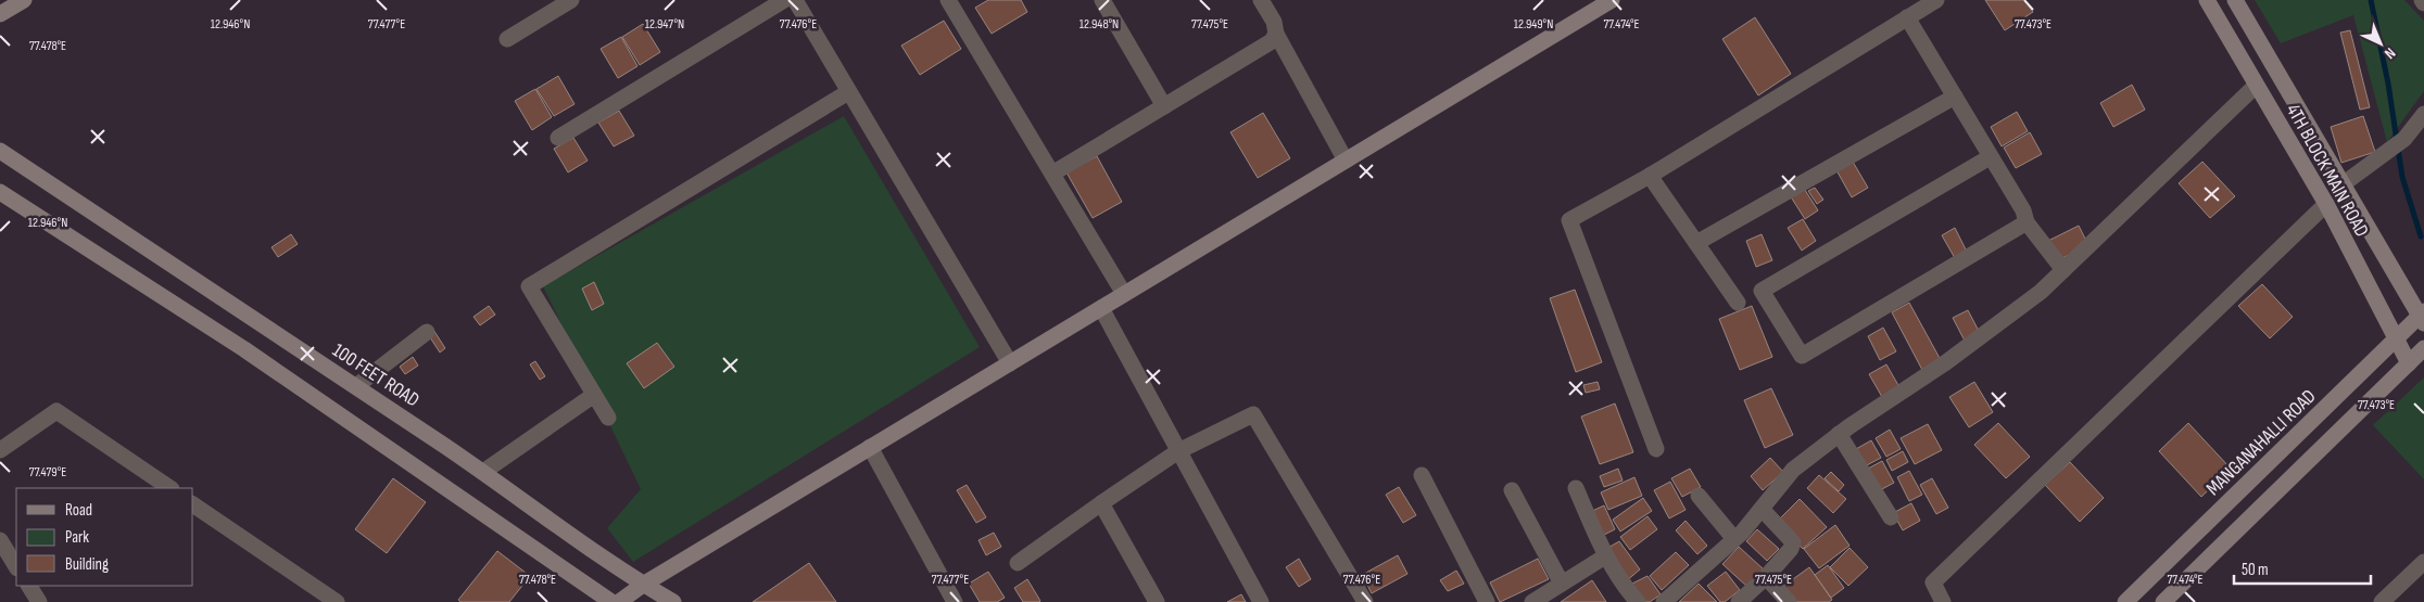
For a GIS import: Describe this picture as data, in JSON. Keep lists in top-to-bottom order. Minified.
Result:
{"streets":{"street":["4TH BLOCK MAIN ROAD","100 FEET ROAD","MANGANAHALLI ROAD"]},"crossings":[["4TH BLOCK MAIN ROAD","MANGANAHALLI ROAD"]],"legend":["Road","Park","Building"],"scale_bar":"50 m","north":"bottom right","coordinates":["12.949°N","12.946°N","12.947°N","12.948°N","77.477°E","77.476°E","77.475°E","77.474°E","77.473°E","77.478°E","77.479°E"]}
